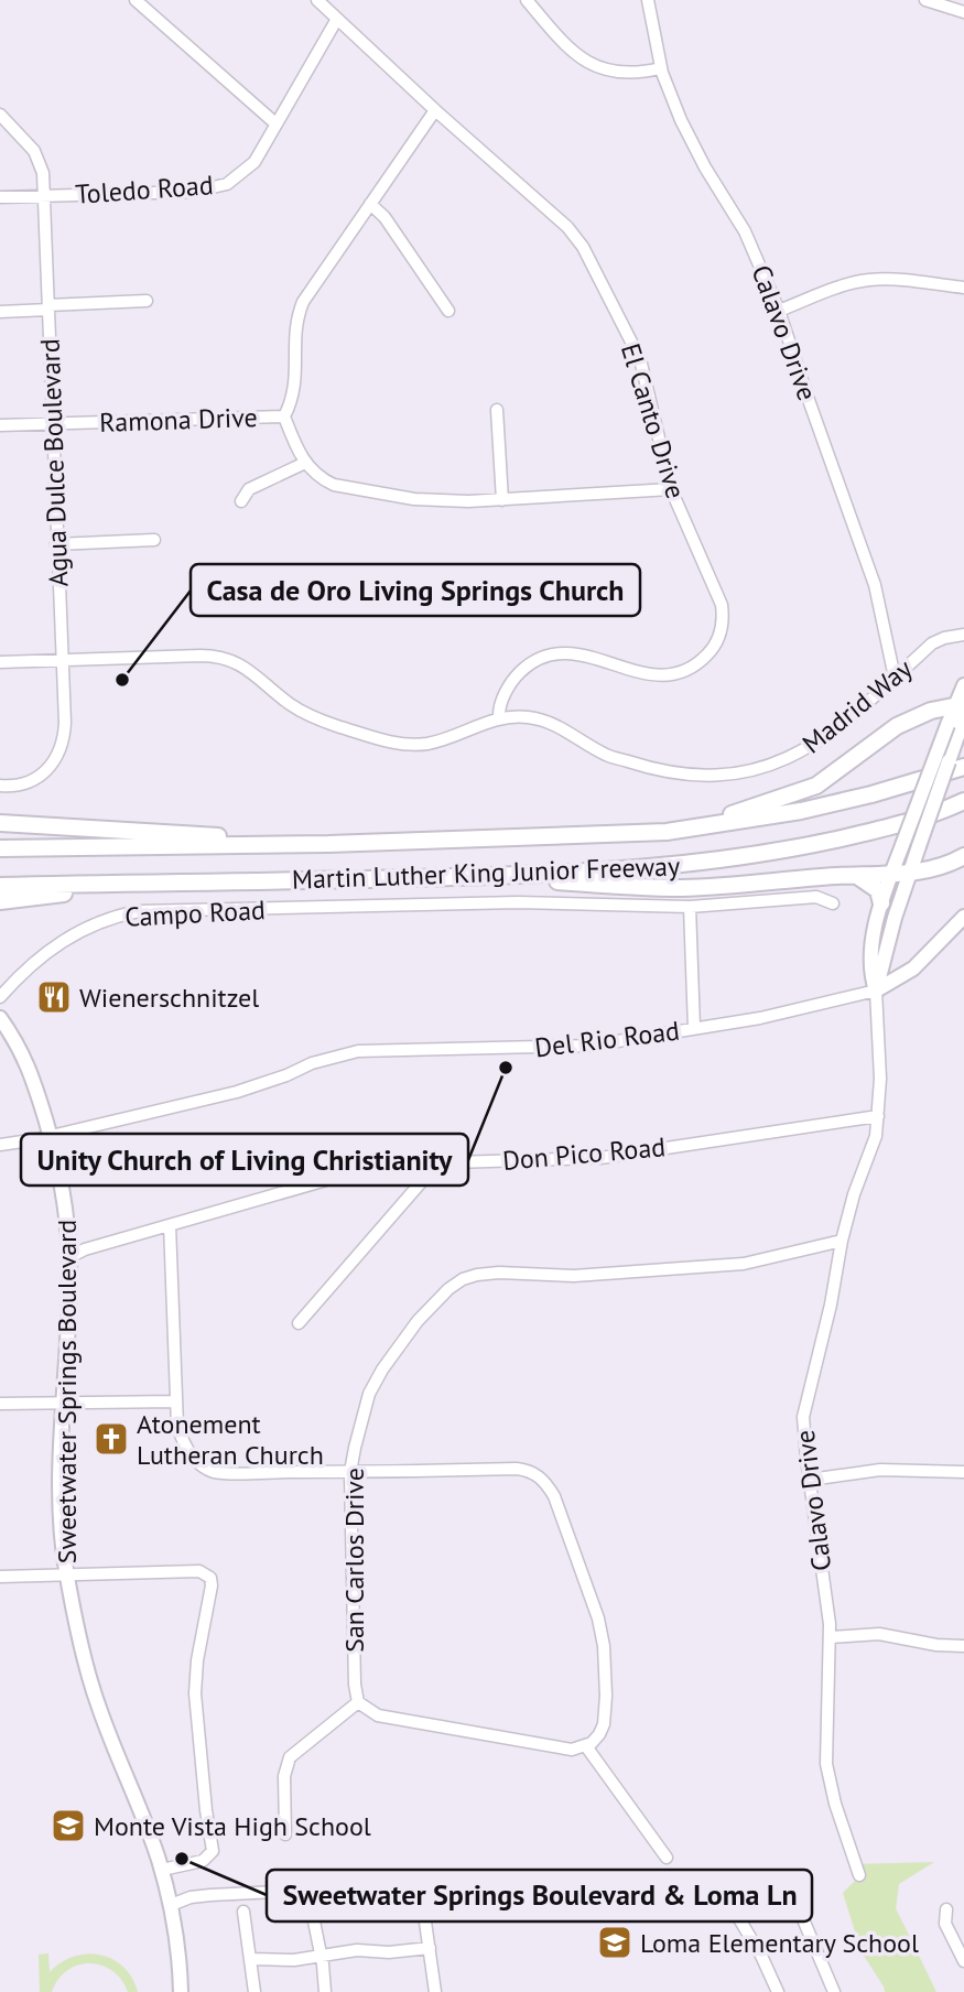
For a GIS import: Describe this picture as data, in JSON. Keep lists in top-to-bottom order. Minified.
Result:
{"streets":{"highway":["Martin Luther King Junior Freeway"],"main road":["Calavo Drive","Del Rio Road","Sweetwater Springs Boulevard"],"street":["Toledo Road","Ramona Drive","El Canto Drive","Agua Dulce Boulevard","Madrid Way","Campo Road","Don Pico Road","San Carlos Drive"]},"crossings":[["Toledo Road","El Canto Drive"],["Toledo Road","Agua Dulce Boulevard"],["Calavo Drive","Madrid Way"],["Calavo Drive","Del Rio Road"],["Calavo Drive","Don Pico Road"],["Calavo Drive","San Carlos Drive"],["Ramona Drive","El Canto Drive"],["Ramona Drive","Agua Dulce Boulevard"],["El Canto Drive","Madrid Way"],["Agua Dulce Boulevard","Madrid Way"],["Del Rio Road","Sweetwater Springs Boulevard"],["Don Pico Road","Sweetwater Springs Boulevard"]],"places":{"other":["Casa de Oro Living Springs Church","Unity Church of Living Christianity","Sweetwater Springs Boulevard & Loma Ln"],"restaurant":["Wienerschnitzel"],"church":["Atonement Lutheran Church"],"school or university":["Monte Vista High School","Loma Elementary School"]}}
